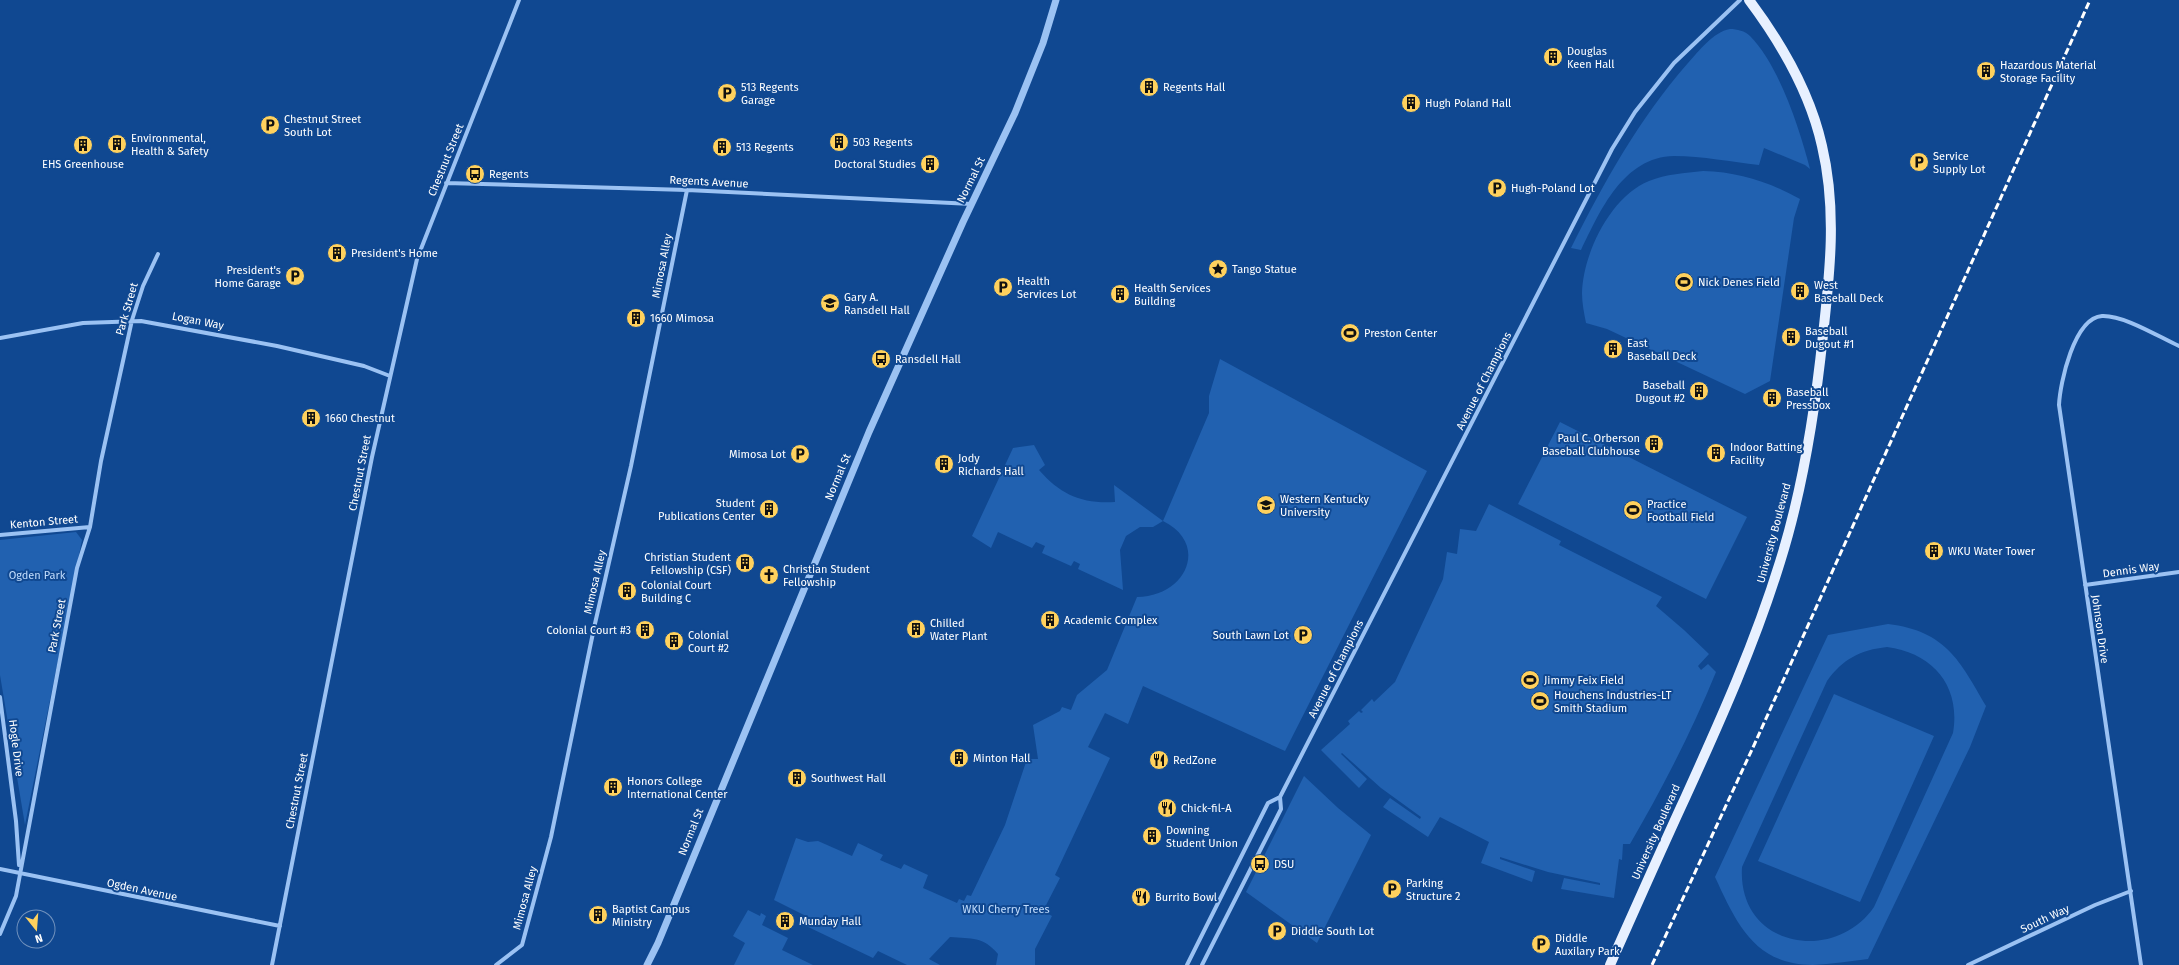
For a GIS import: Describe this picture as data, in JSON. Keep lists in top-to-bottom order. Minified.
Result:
{"streets":{"main road":["University Boulevard"],"street":["Chestnut Street","Normal St","Regents Avenue","Mimosa Alley","Park Street","Logan Way","Avenue of Champions","Kenton Street","Dennis Way","Johnson Drive","Hogle Drive","Ogden Avenue","South Way"]},"crossings":[["Chestnut Street","Regents Avenue"],["Chestnut Street","Logan Way"],["Chestnut Street","Ogden Avenue"],["Normal St","Regents Avenue"],["Regents Avenue","Mimosa Alley"],["Park Street","Logan Way"],["Park Street","Kenton Street"],["Park Street","Hogle Drive"],["Park Street","Ogden Avenue"],["Dennis Way","Johnson Drive"],["Johnson Drive","South Way"],["Hogle Drive","Ogden Avenue"]],"parks":["Ogden Park","WKU Cherry Trees"],"places":{"building":["Douglas Keen Hall","Hazardous Material Storage Facility","Regents Hall","Hugh Poland Hall","503 Regents","Environmental, Health & Safety","EHS Greenhouse","513 Regents","Doctoral Studies","President's Home","West Baseball Deck","Health Services Building","1660 Mimosa","Baseball Dugout #1","East Baseball Deck","Baseball Dugout #2","Baseball Pressbox","1660 Chestnut","Paul C. Orberson Baseball Clubhouse","Indoor Batting Facility","Jody Richards Hall","Student Publications Center","WKU Water Tower","Christian Student Fellowship (CSF)","Colonial Court Building C","Academic Complex","Chilled Water Plant","Colonial Court #3","Colonial Court #2","Minton Hall","Southwest Hall","Honors College International Center","Downing Student Union","Baptist Campus Ministry","Munday Hall"],"parking":["513 Regents Garage","Chestnut Street South Lot","Service Supply Lot","Hugh-Poland Lot","President's Home Garage","Health Services Lot","Mimosa Lot","South Lawn Lot","Parking Structure 2","Diddle South Lot","Diddle Auxilary Park"],"bus stop":["Regents","Ransdell Hall","DSU"],"place":["Tango Statue"],"sports":["Nick Denes Field","Preston Center","Practice Football Field","Jimmy Feix Field","Houchens Industries-LT Smith Stadium"],"school or university":["Gary A. Ransdell Hall","Western Kentucky University"],"church":["Christian Student Fellowship"],"restaurant":["RedZone","Chick-fil-A","Burrito Bowl"]},"north":"bottom"}
